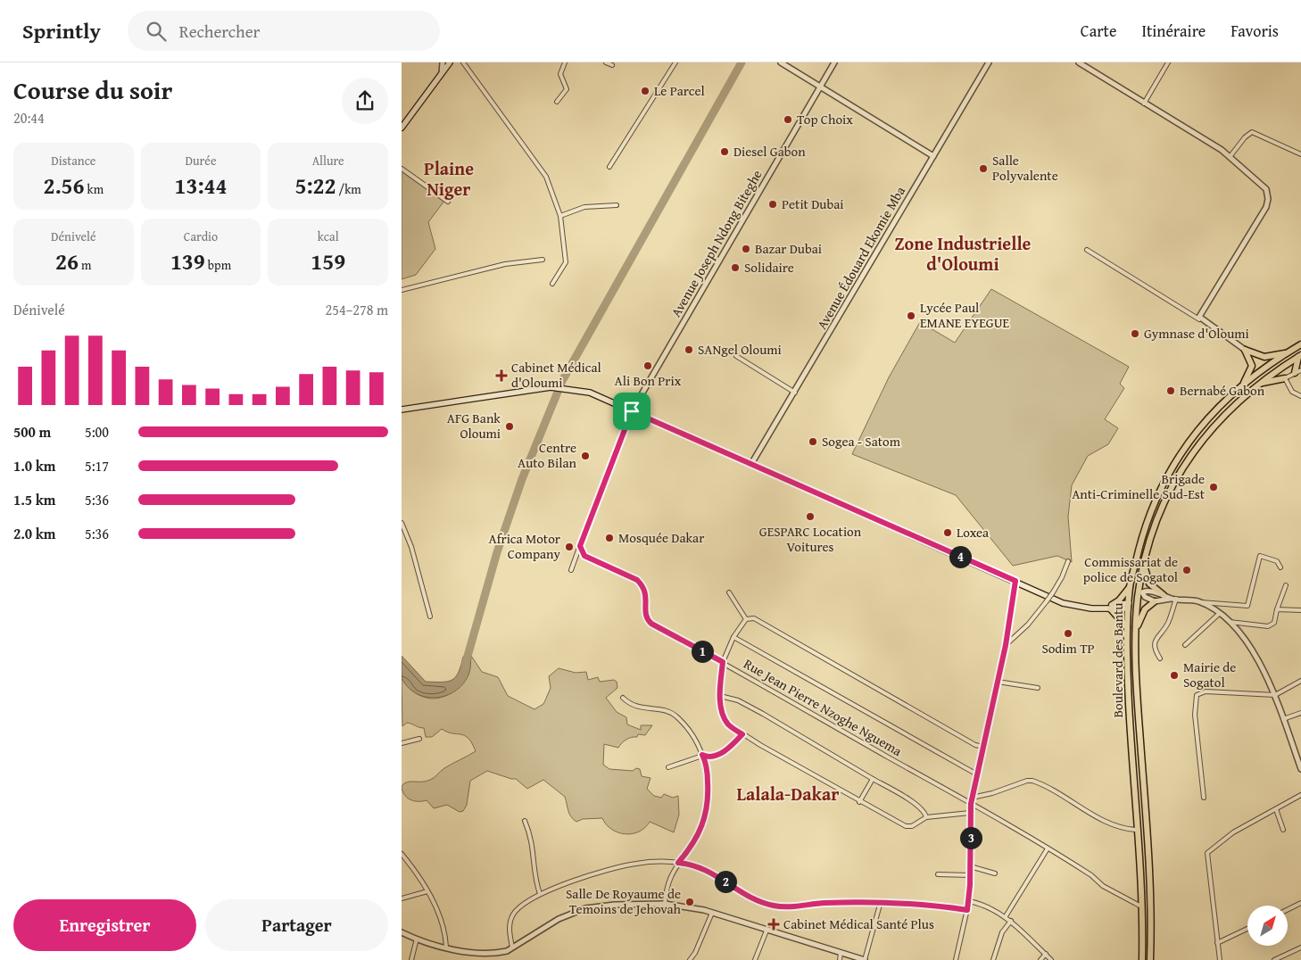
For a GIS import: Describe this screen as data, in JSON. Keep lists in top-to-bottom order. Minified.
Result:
{"streets":{"highway":["Boulevard des Bantu"],"street":["Avenue Joseph Ndong Biteghe","Avenue Édouard Ekomie Mba","Rue Jean Pierre Nzoghe Nguema"]},"crossings":[["Boulevard des Bantu","Rue Jean Pierre Nzoghe Nguema"]],"districts":["Plaine Niger","Zone Industrielle d'Oloumi","Lalala-Dakar"],"places":{"other":["Le Parcel","Top Choix","Diesel Gabon","Salle Polyvalente","Petit Dubai","Bazar Dubai","Solidaire","Lycée Paul EMANE EYEGUE","Gymnase d'Oloumi","SANgel Oloumi","Ali Bon Prix","Bernabé Gabon","AFG Bank Oloumi","Sogea - Satom","Centre Auto Bilan","Brigade Anti-Criminelle Sud-Est","GESPARC Location Voitures","Loxea","Mosquée Dakar","Africa Motor Company","Commissariat de police de Sogatol","Sodim TP","Mairie de Sogatol","Salle De Royaume de Temoins de Jehovah"],"health":["Cabinet Médical d'Oloumi","Cabinet Médical Santé Plus"]},"north":"top right","page":{"header":"Sprintly","search":"Rechercher","nav":["Carte","Itinéraire","Favoris"],"heading":["Course du soir","20:44"],"stats":[["Distance","2.56 km"],["Durée","13:44"],["Allure","5:22 /km"],["Dénivelé","26 m"],["Cardio","139 bpm"],["kcal","159"]],"chart":["Dénivelé","254–278 m"],"list":[{"name":"500 m","note":"5:00"},{"name":"1.0 km","note":"5:17"},{"name":"1.5 km","note":"5:36"},{"name":"2.0 km","note":"5:36"}],"pins":["4","1","3","2"],"buttons":["Enregistrer","Partager"]}}
